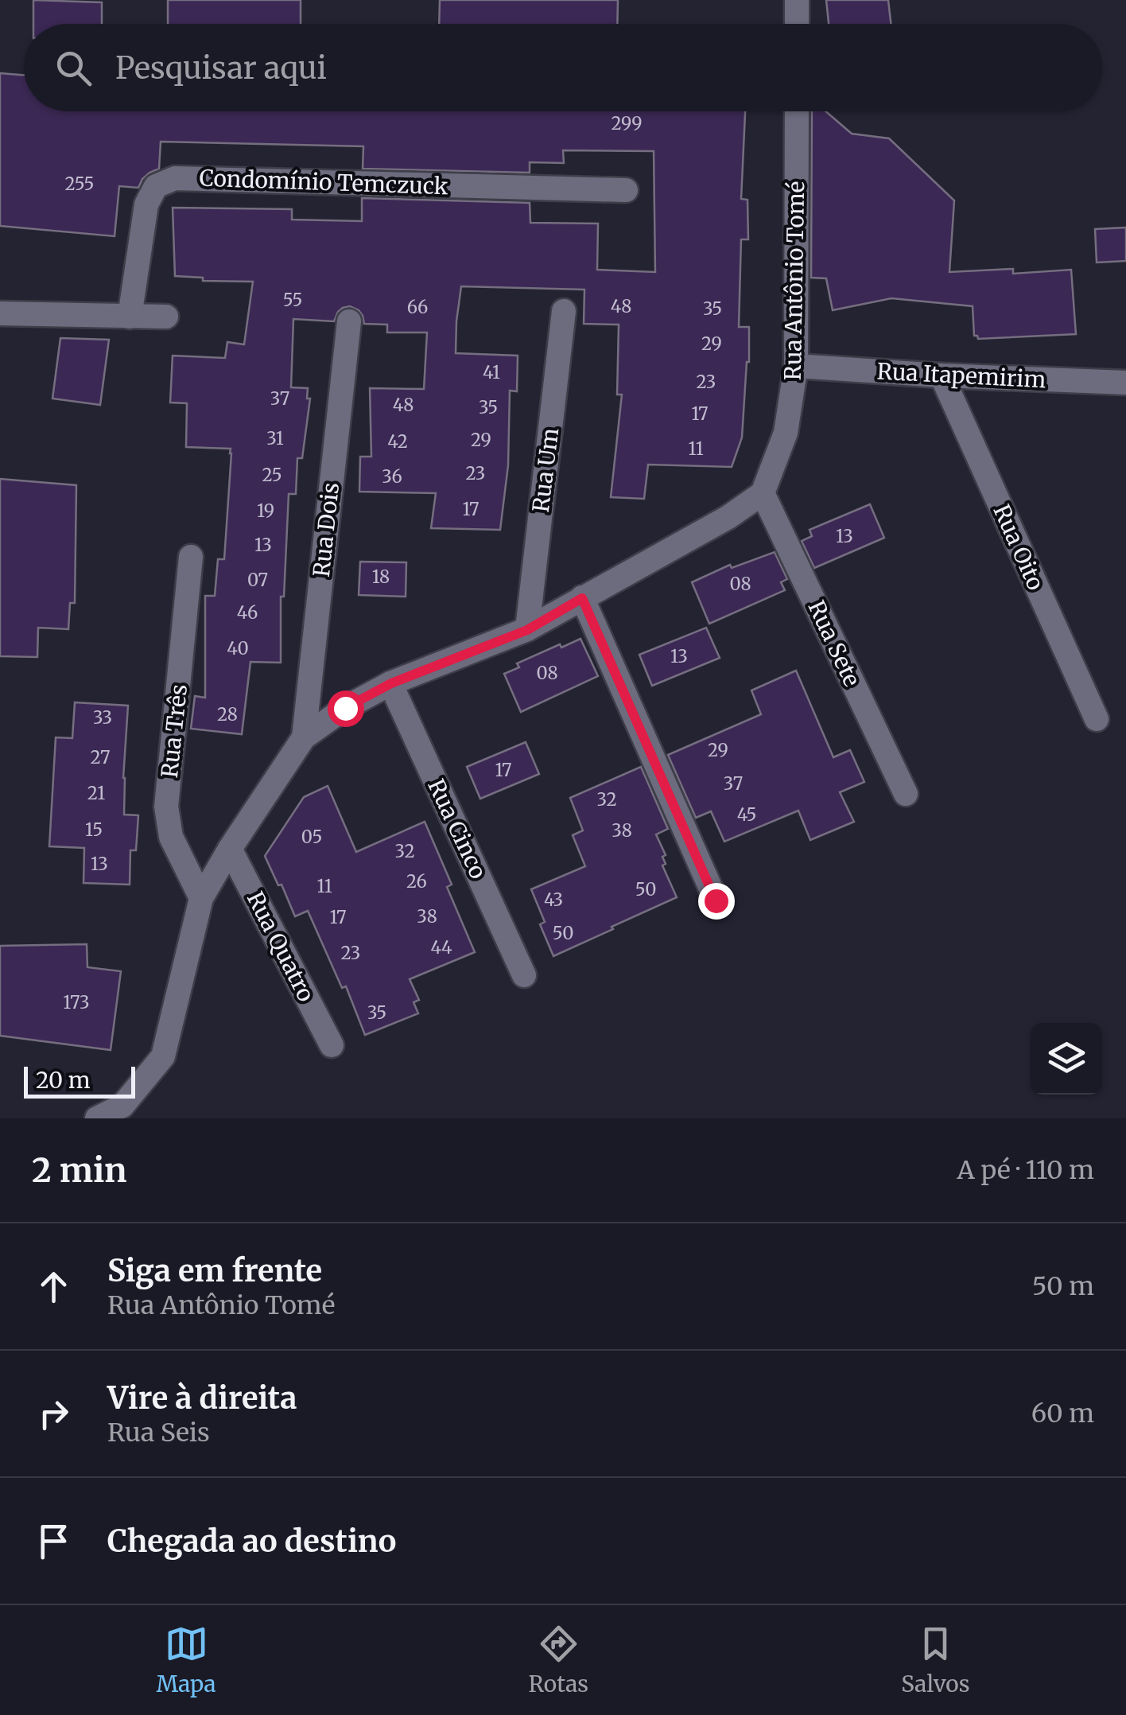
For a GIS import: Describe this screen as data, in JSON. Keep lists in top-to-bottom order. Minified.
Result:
{"streets":{"street":["Condomínio Temczuck","Rua Antônio Tomé","Rua Itapemirim","Rua Um","Rua Dois","Rua Oito","Rua Sete","Rua Três","Rua Cinco","Rua Quatro"]},"crossings":[["Rua Antônio Tomé","Rua Itapemirim"],["Rua Antônio Tomé","Rua Sete"],["Rua Itapemirim","Rua Oito"]],"house_numbers":["299","255","55","48","66","35","29","41","23","37","48","35","17","31","29","42","11","23","25","36","17","19","13","13","18","07","08","46","40","13","08","28","33","29","27","17","37","21","32","45","15","38","05","32","13","26","11","50","43","38","17","50","44","23","173","35"],"scale_bar":"20 m","page":{"search":"Pesquisar aqui","scale":"20 m","heading":["2 min","A pé · 110 m"],"list":[["Siga em frente","Rua Antônio Tomé","50 m"],["Vire à direita","Rua Seis","60 m"],"Chegada ao destino"],"nav":["Mapa","Rotas","Salvos"]}}
